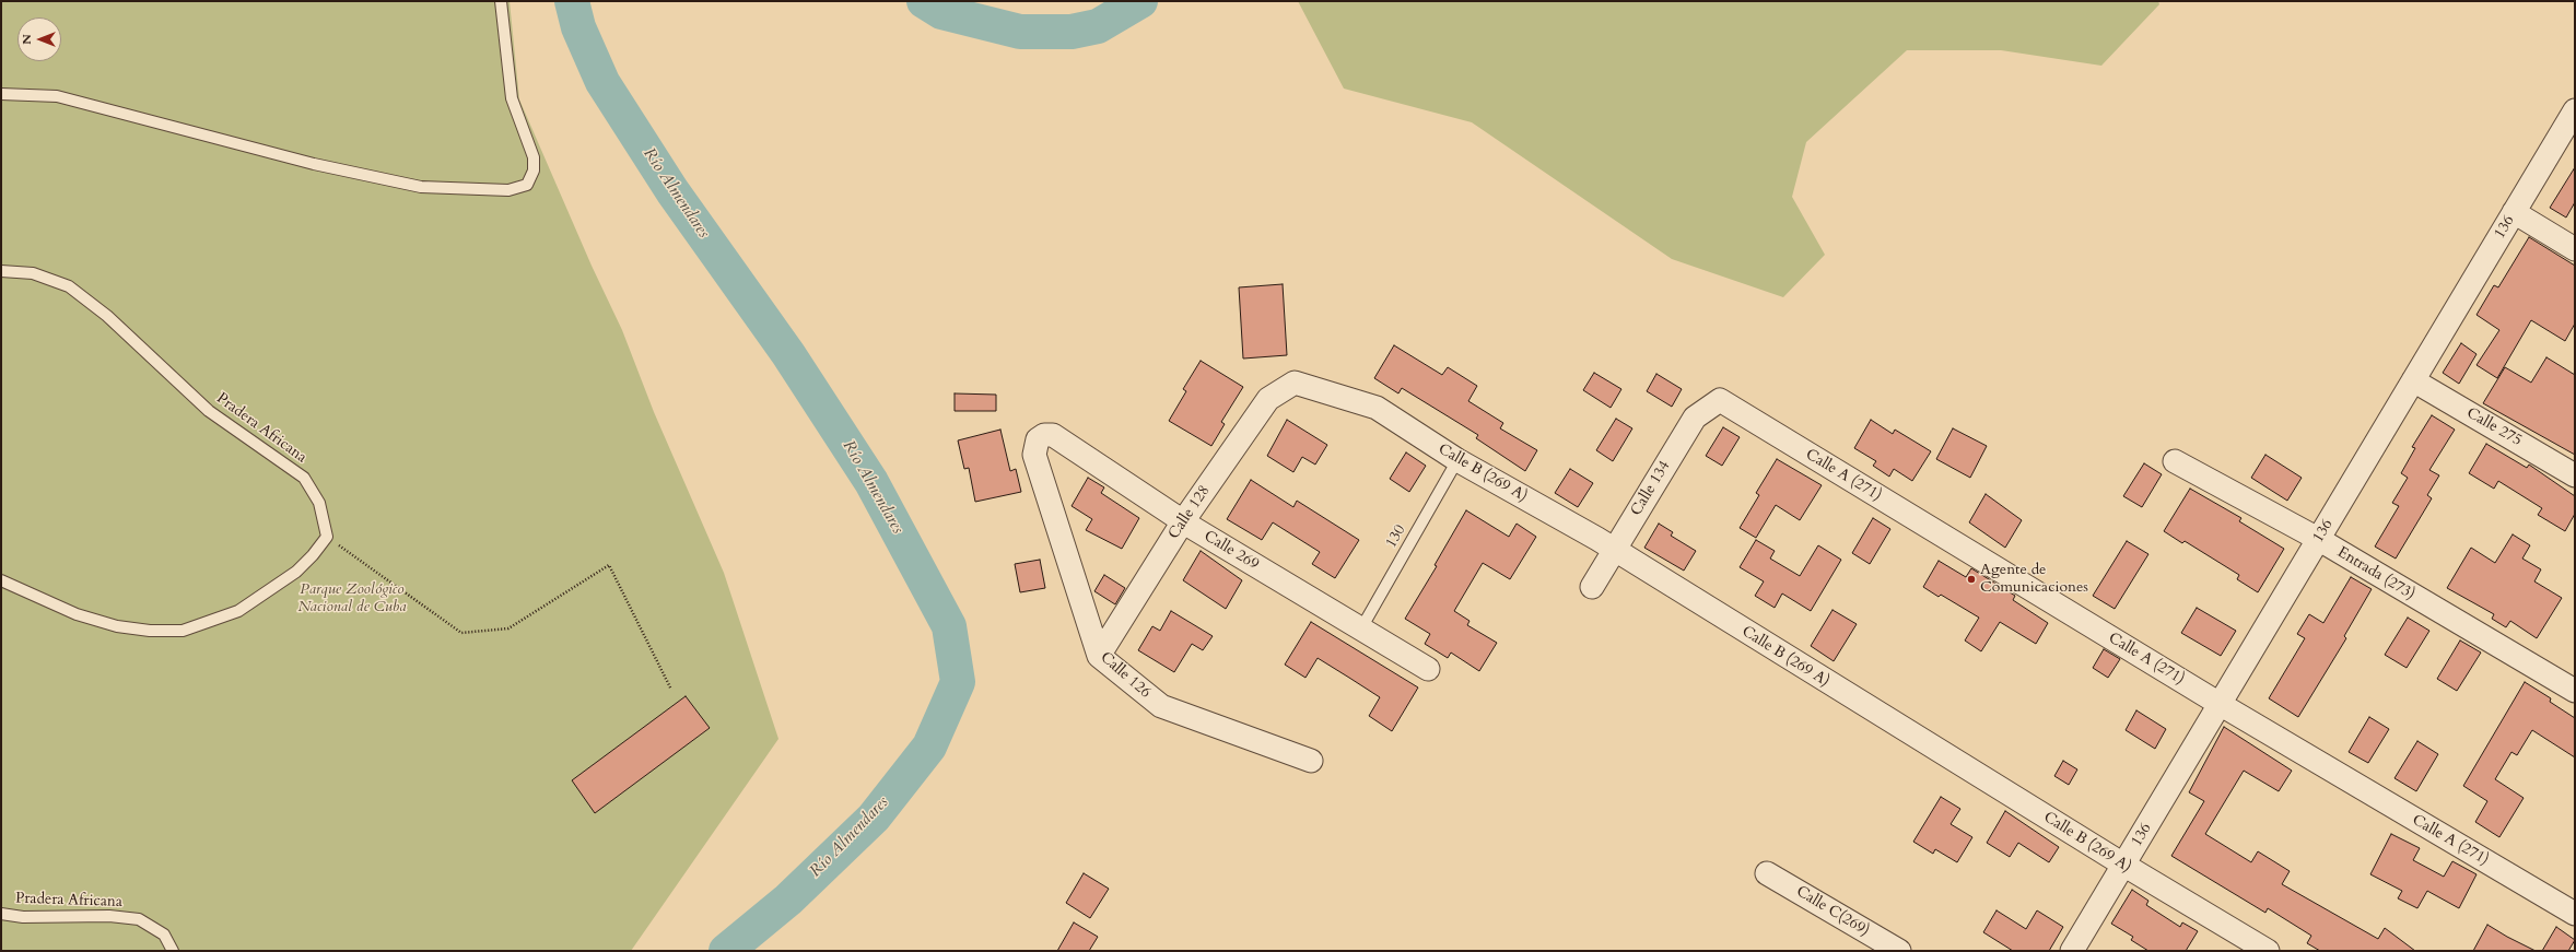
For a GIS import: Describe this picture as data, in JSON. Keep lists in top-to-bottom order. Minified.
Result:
{"streets":{"street":["136","Calle 275","Calle B (269 A)","Calle A (271)","Calle 134","Calle 128","Calle 269","Entrada (273)","Calle 126","Calle C(269)"],"lane":["Pradera Africana","130"]},"crossings":[["136","Calle 275"],["136","Calle B (269 A)"],["136","Calle A (271)"],["136","Entrada (273)"],["Calle B (269 A)","Calle 134"],["Calle B (269 A)","Calle 128"],["Calle B (269 A)","130"],["Calle A (271)","Calle 134"],["Calle 128","Calle 269"],["Calle 128","Calle 126"],["130","Calle 269"],["Calle 269","Calle 126"]],"water":["Río Almendares"],"parks":["Parque Zoológico Nacional de Cuba"],"places":["Agente de Comunicaciones"],"north":"left"}
